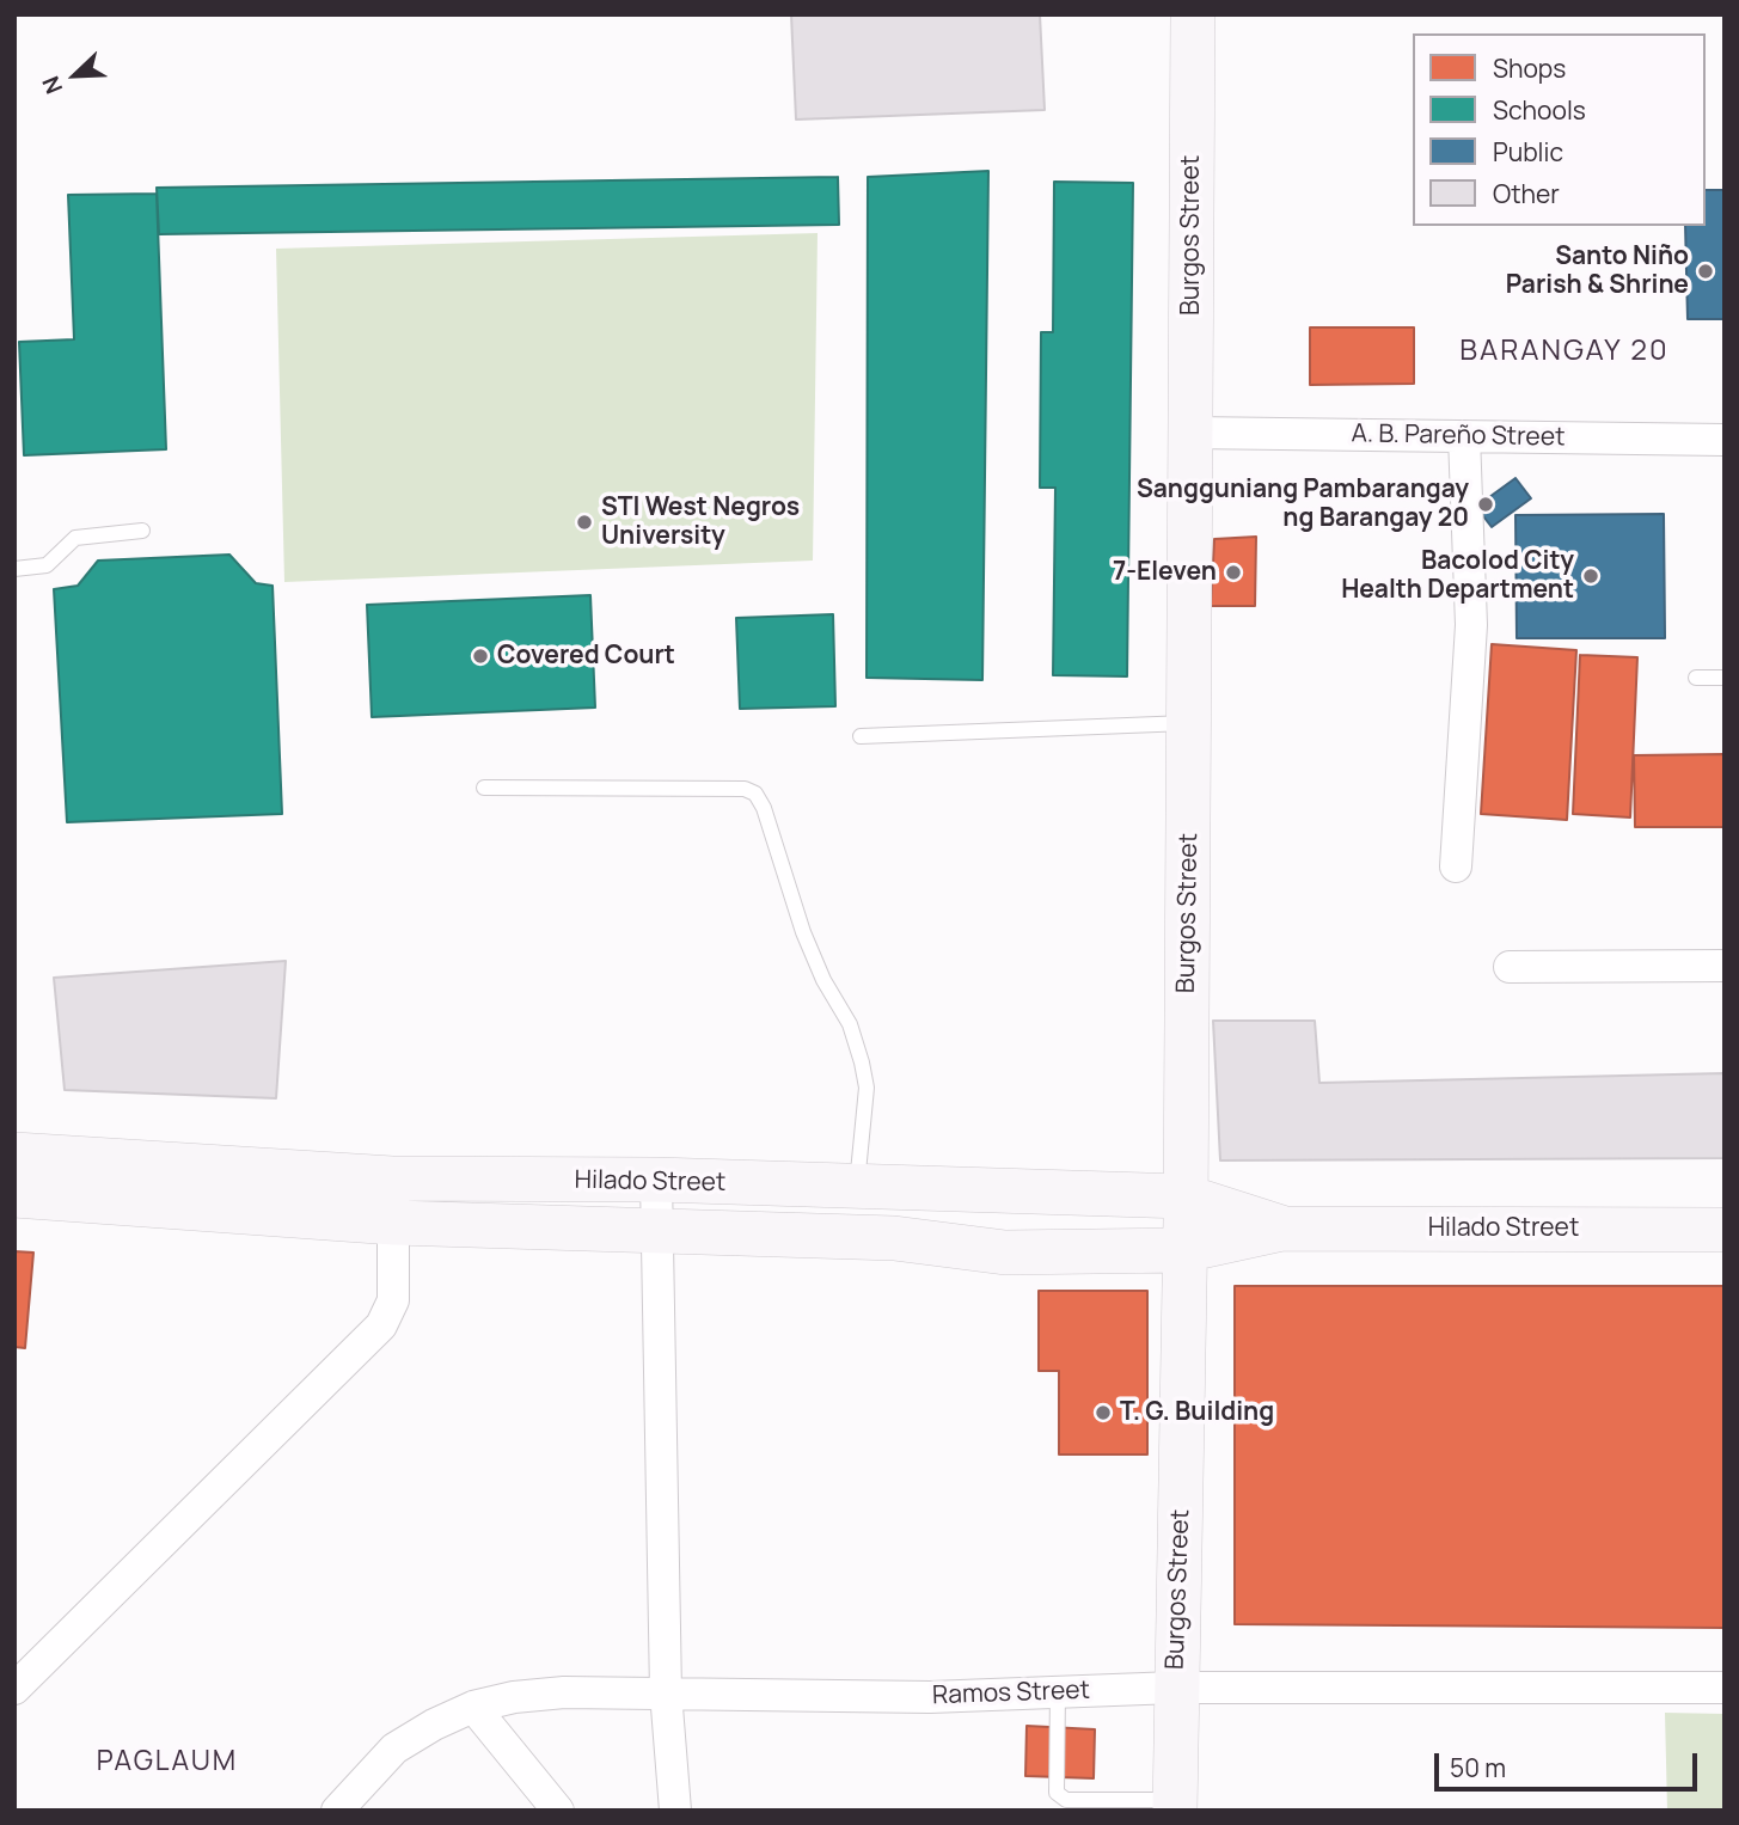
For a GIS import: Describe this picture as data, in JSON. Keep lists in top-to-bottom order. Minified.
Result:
{"streets":{"main road":["Burgos Street","Hilado Street"],"street":["A. B. Pareño Street","Ramos Street"]},"crossings":[["Burgos Street","A. B. Pareño Street"],["Burgos Street","Hilado Street"],["Burgos Street","Ramos Street"]],"districts":["BARANGAY 20","PAGLAUM"],"places":["Santo Niño Parish & Shrine","Sangguniang Pambarangay ng Barangay 20","STI West Negros University","7-Eleven","Bacolod City Health Department","Covered Court","T. G. Building"],"legend":["Shops","Schools","Public","Other"],"scale_bar":"50 m","north":"bottom left"}
